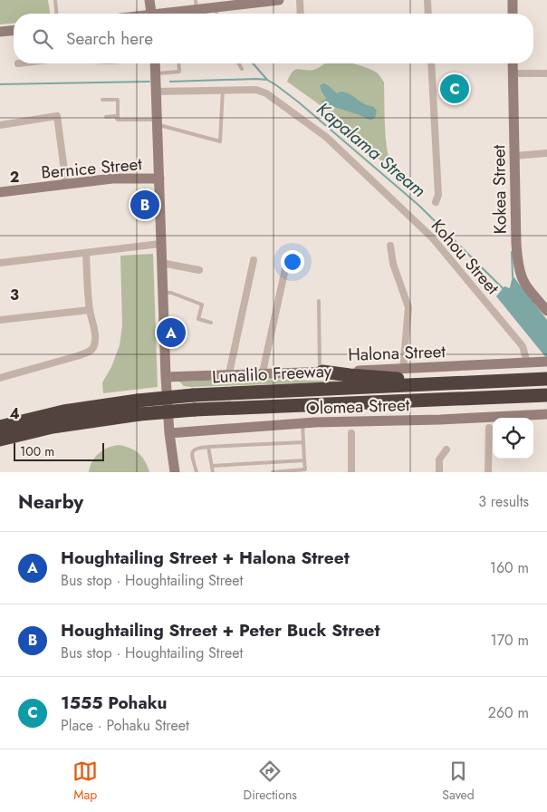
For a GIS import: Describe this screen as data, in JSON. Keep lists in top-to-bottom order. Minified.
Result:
{"streets":{"highway":["Lunalilo Freeway"],"main road":["Bernice Street","Kokea Street","Halona Street","Olomea Street"],"street":["Kohou Street"]},"crossings":[["Kohou Street","Halona Street"]],"water":["Kapalama Stream"],"scale_bar":"100 m","page":{"search":"Search here","pins":["C","B","A"],"scale":"100 m","heading":["Nearby","3 results"],"list":[{"mark":"A","name":"Houghtailing Street + Halona Street","note":"Bus stop · Houghtailing Street","value":"160 m"},{"mark":"B","name":"Houghtailing Street + Peter Buck Street","note":"Bus stop · Houghtailing Street","value":"170 m"},{"mark":"C","name":"1555 Pohaku","note":"Place · Pohaku Street","value":"260 m"}],"nav":["Map","Directions","Saved"]},"grid":{"rows":["2","3","4"]}}
